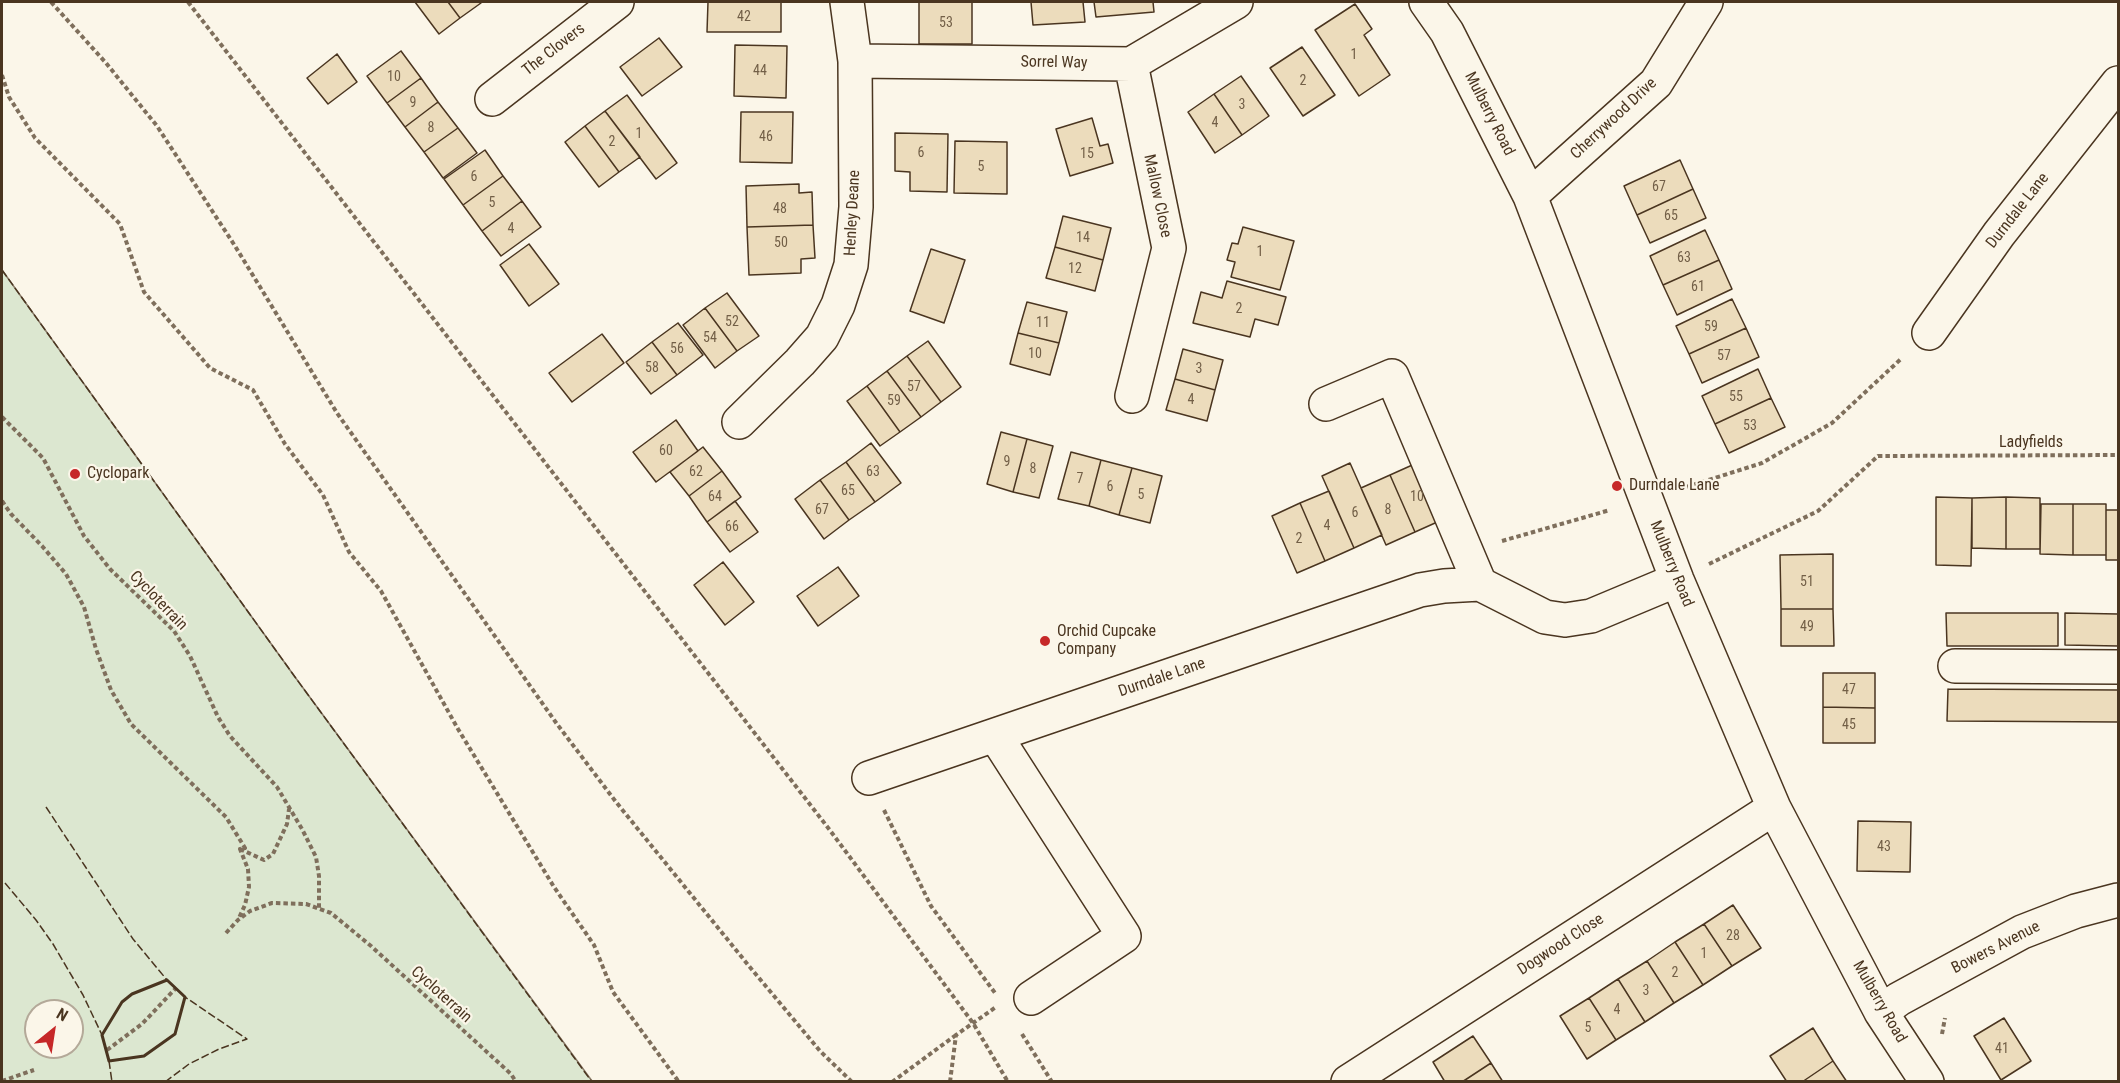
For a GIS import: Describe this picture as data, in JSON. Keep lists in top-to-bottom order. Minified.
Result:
{"streets":{"street":["The Clovers","Sorrel Way","Mulberry Road","Cherrywood Drive","Mallow Close","Durndale Lane","Henley Deane","Dogwood Close","Bowers Avenue"],"path":["Ladyfields","Cycloterrain"]},"crossings":[["Sorrel Way","Mallow Close"],["Sorrel Way","Henley Deane"],["Mulberry Road","Cherrywood Drive"],["Mulberry Road","Ladyfields"],["Mulberry Road","Dogwood Close"],["Mulberry Road","Bowers Avenue"]],"places":["Cyclopark","Durndale Lane","Orchid Cupcake Company"],"house_numbers":["42","53","1","44","10","2","9","3","4","8","1","46","2","6","15","5","6","67","5","48","65","4","14","50","1","63","12","61","2","52","11","59","54","56","10","57","58","3","57","55","4","59","53","60","9","8","62","63","7","6","65","5","64","10","67","8","6","4","66","2","51","49","47","45","43","28","1","2","3","4","5","41"],"north":"top right"}
